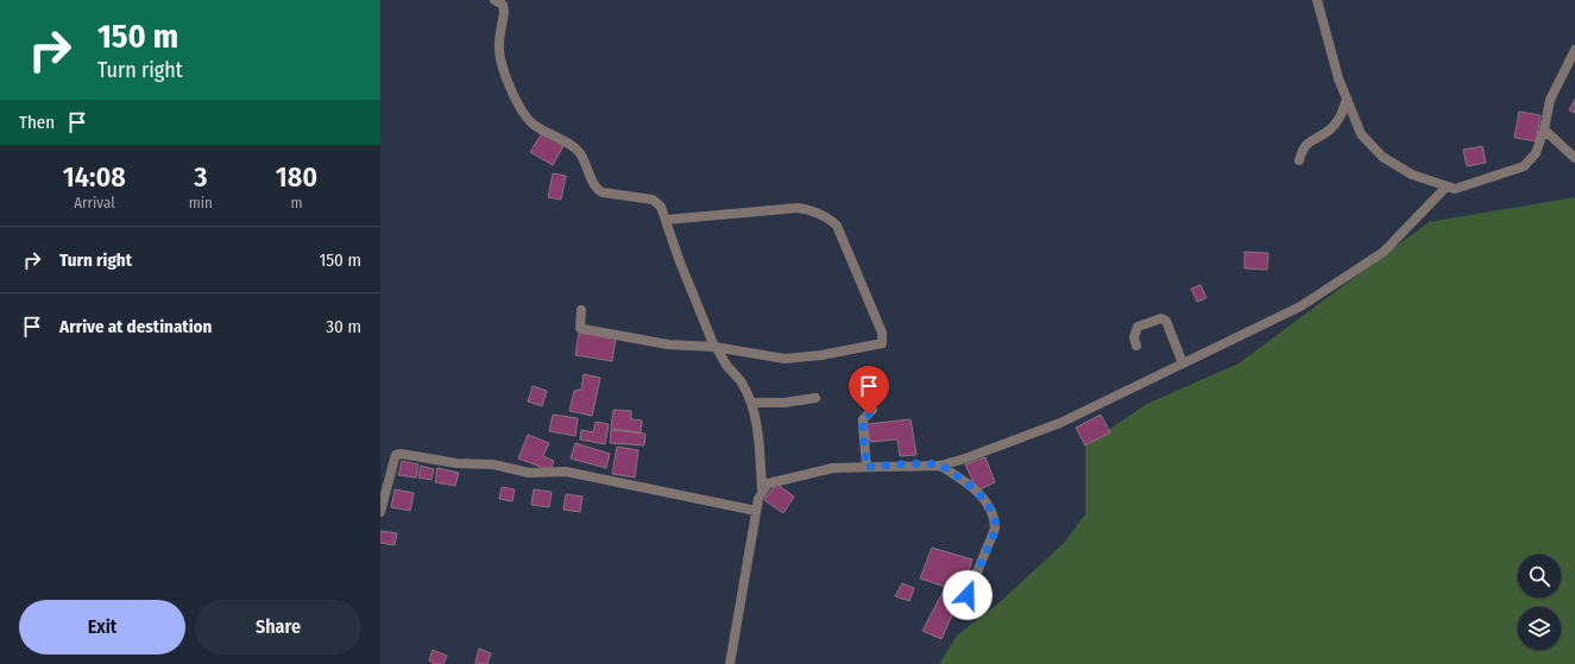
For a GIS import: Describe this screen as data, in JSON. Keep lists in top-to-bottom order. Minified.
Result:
{"page":{"turn":["150 m","Turn right"],"then":"Then","eta":["14:08","Arrival","3","min","180","m"],"list":[{"name":"Turn right","value":"150 m"},{"name":"Arrive at destination","value":"30 m"}],"buttons":["Exit","Share"]}}
